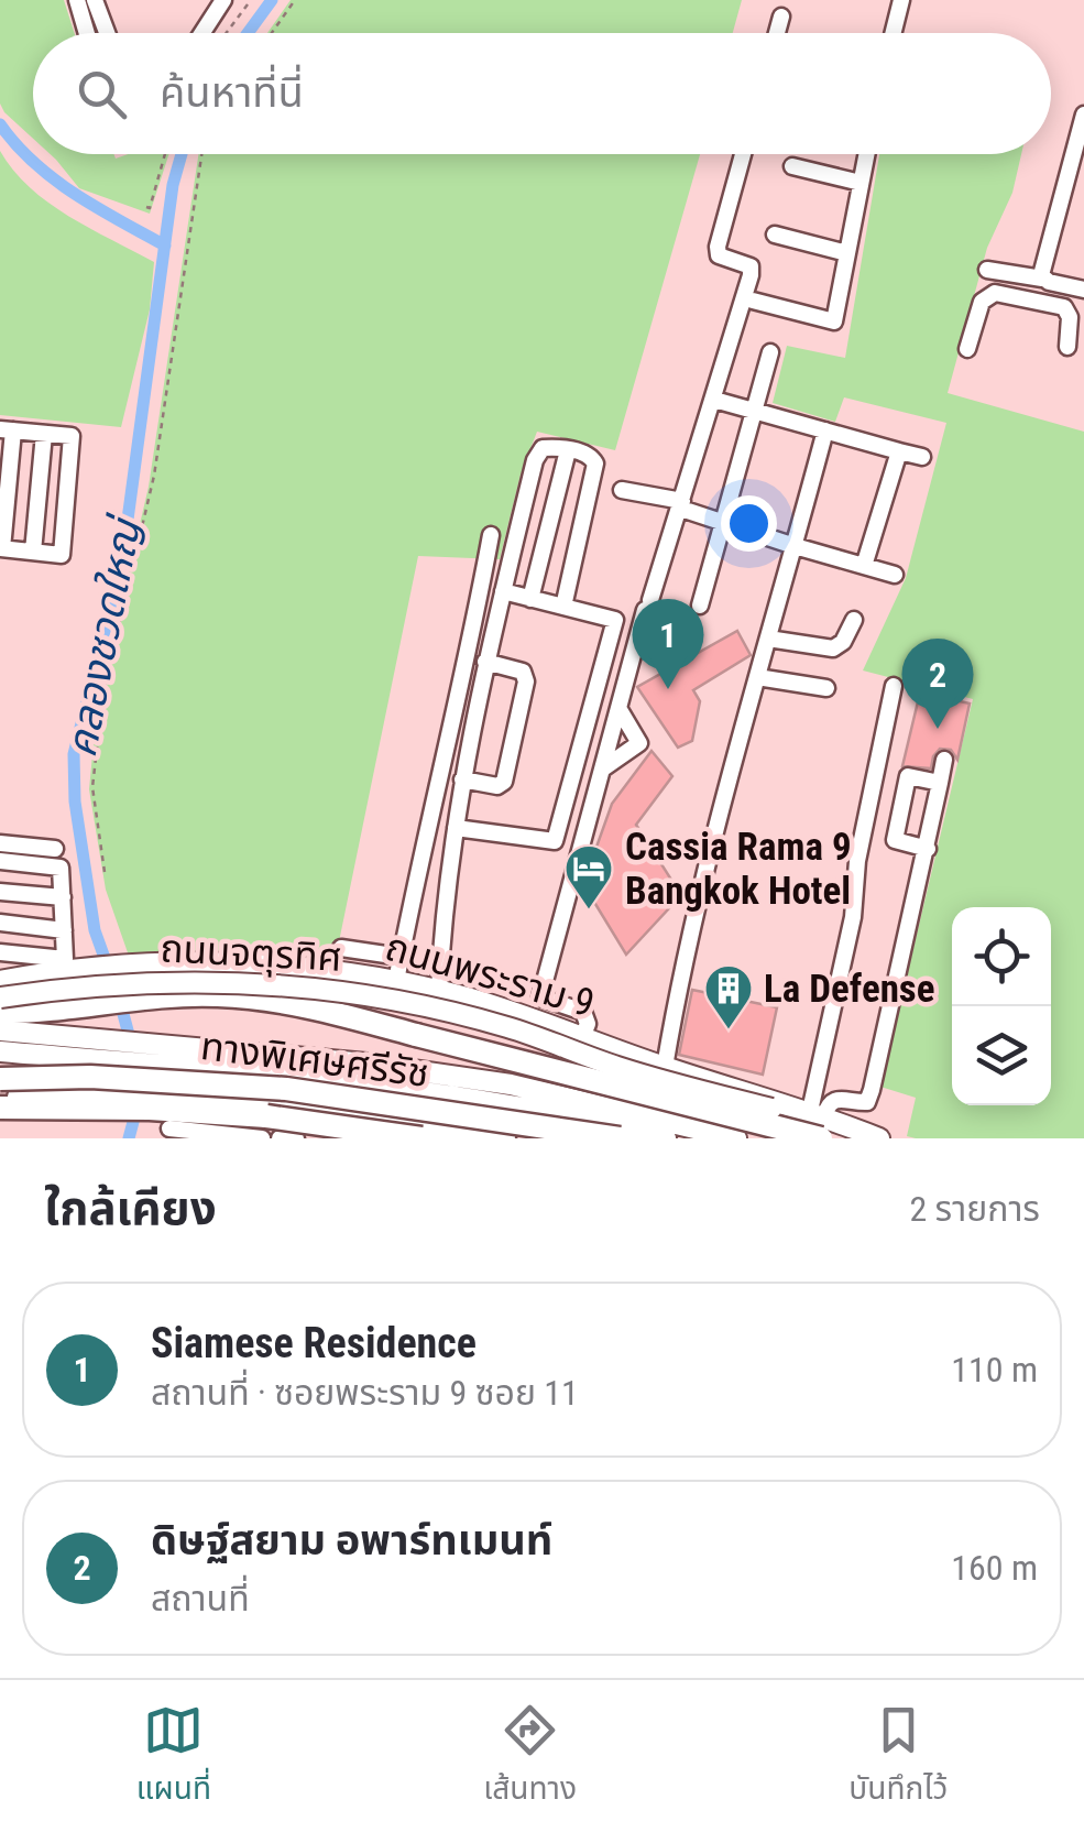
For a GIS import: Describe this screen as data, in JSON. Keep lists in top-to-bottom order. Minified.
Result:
{"streets":{"highway":["ทางพิเศษศรีรัช"],"main road":["ถนนจตุรทิศ","ถนนพระราม 9"]},"crossings":[["ถนนจตุรทิศ","ถนนพระราม 9"]],"water":["คลองชวดใหญ่"],"places":{"hotel":["Cassia Rama 9 Bangkok Hotel"],"building":["La Defense"]},"page":{"search":"ค้นหาที่นี่","pins":["1","2"],"heading":["ใกล้เคียง","2 รายการ"],"list":[{"mark":"1","name":"Siamese Residence","note":"สถานที่ · ซอยพระราม 9 ซอย 11","value":"110 m"},{"mark":"2","name":"ดิษฐ์สยาม อพาร์ทเมนท์","note":"สถานที่","value":"160 m"}],"nav":["แผนที่","เส้นทาง","บันทึกไว้"]}}
